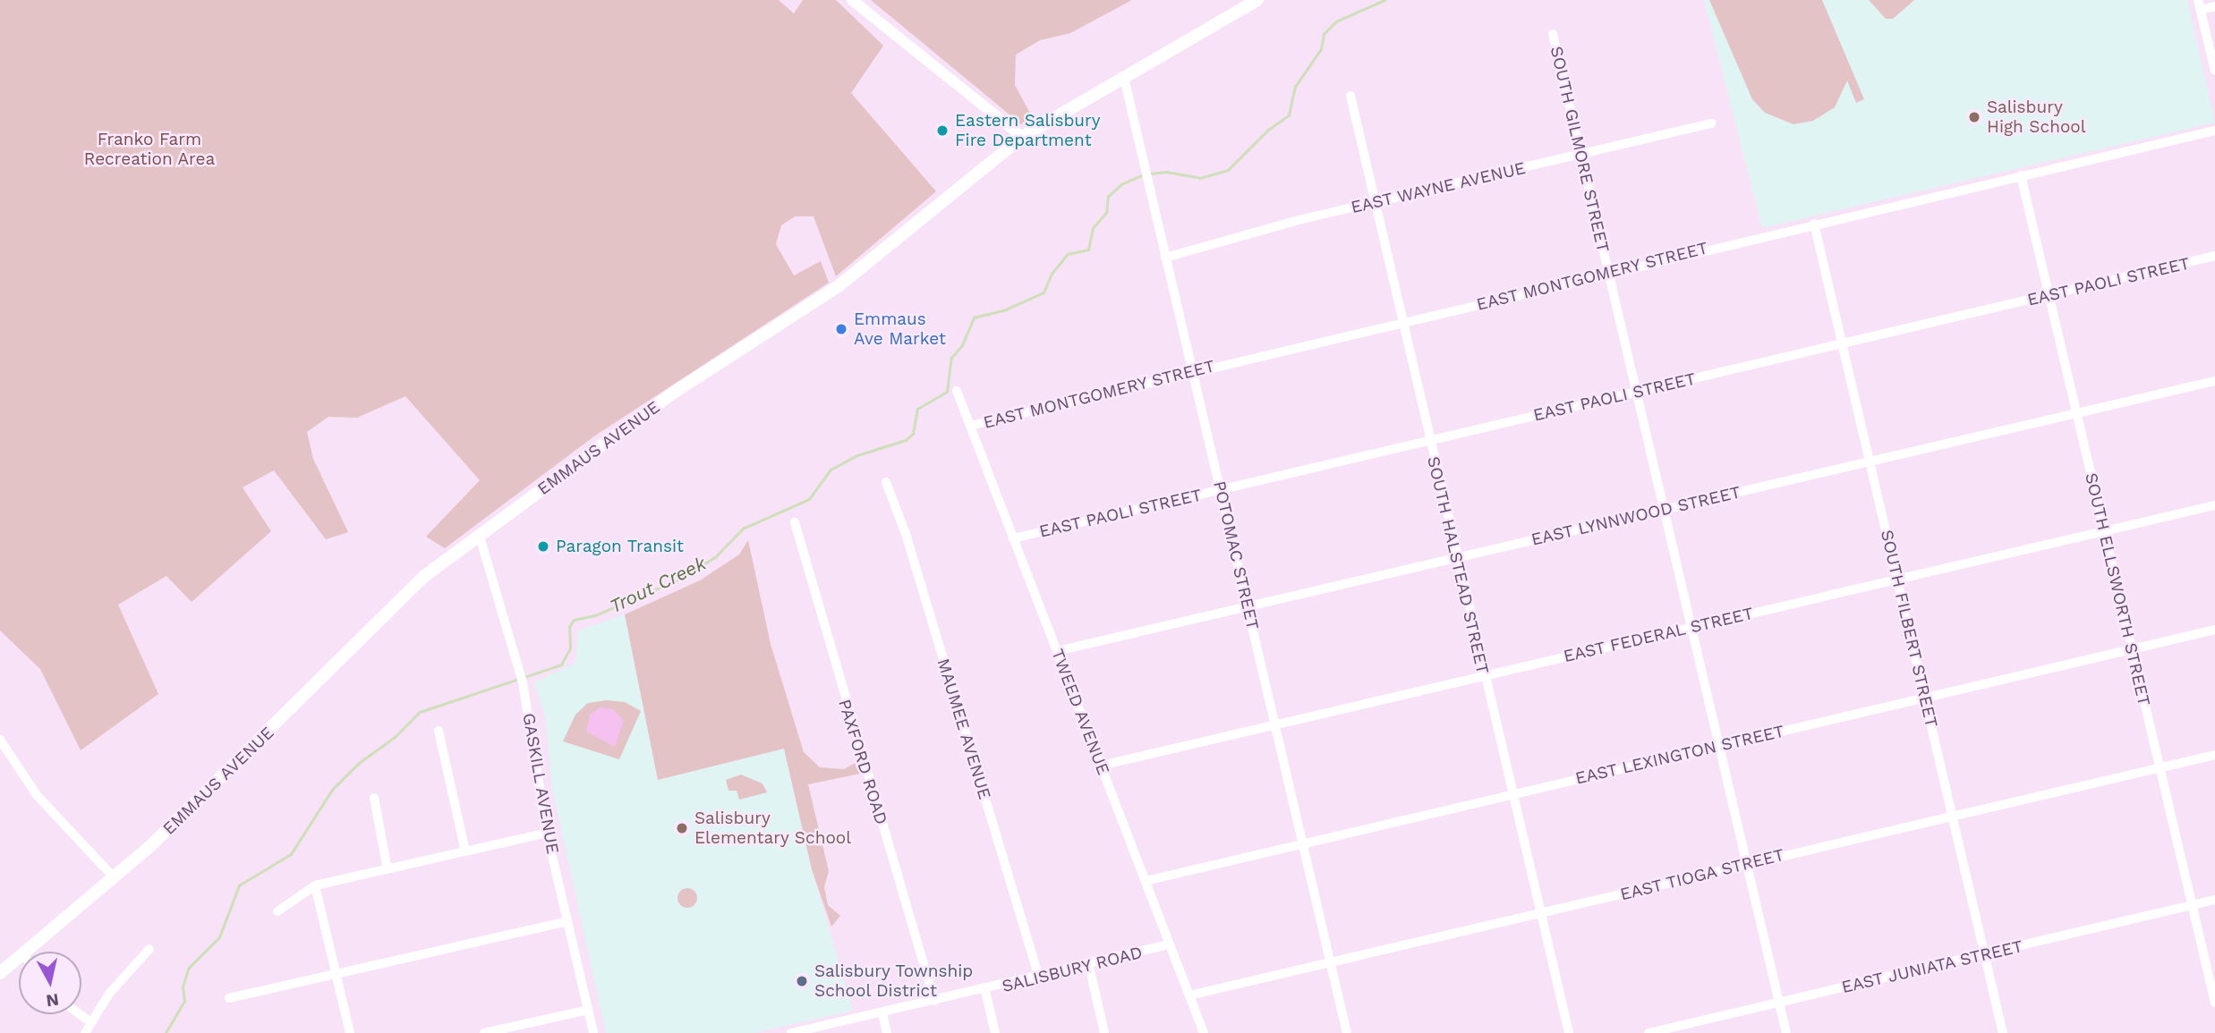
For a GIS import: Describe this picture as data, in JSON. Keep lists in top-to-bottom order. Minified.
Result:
{"streets":{"main road":["EMMAUS AVENUE"],"street":["SOUTH GILMORE STREET","EAST WAYNE AVENUE","EAST MONTGOMERY STREET","EAST PAOLI STREET","EAST LYNNWOOD STREET","POTOMAC STREET","SOUTH HALSTEAD STREET","SOUTH ELLSWORTH STREET","SOUTH FILBERT STREET","EAST FEDERAL STREET","TWEED AVENUE","MAUMEE AVENUE","EAST LEXINGTON STREET","PAXFORD ROAD","GASKILL AVENUE","EAST TIOGA STREET","EAST JUNIATA STREET","SALISBURY ROAD"]},"crossings":[["SOUTH GILMORE STREET","EAST WAYNE AVENUE"],["SOUTH GILMORE STREET","EAST MONTGOMERY STREET"],["SOUTH GILMORE STREET","EAST PAOLI STREET"],["SOUTH GILMORE STREET","EAST LYNNWOOD STREET"],["SOUTH GILMORE STREET","EAST FEDERAL STREET"],["SOUTH GILMORE STREET","EAST LEXINGTON STREET"],["SOUTH GILMORE STREET","EAST TIOGA STREET"],["SOUTH GILMORE STREET","EAST JUNIATA STREET"],["EAST WAYNE AVENUE","POTOMAC STREET"],["EAST WAYNE AVENUE","SOUTH HALSTEAD STREET"],["EAST MONTGOMERY STREET","POTOMAC STREET"],["EAST MONTGOMERY STREET","SOUTH HALSTEAD STREET"],["EAST MONTGOMERY STREET","SOUTH ELLSWORTH STREET"],["EAST MONTGOMERY STREET","SOUTH FILBERT STREET"],["EAST MONTGOMERY STREET","TWEED AVENUE"],["EAST PAOLI STREET","POTOMAC STREET"],["EAST PAOLI STREET","SOUTH HALSTEAD STREET"],["EAST PAOLI STREET","SOUTH ELLSWORTH STREET"],["EAST PAOLI STREET","SOUTH FILBERT STREET"],["EAST PAOLI STREET","TWEED AVENUE"],["EMMAUS AVENUE","POTOMAC STREET"],["EMMAUS AVENUE","GASKILL AVENUE"],["EAST LYNNWOOD STREET","POTOMAC STREET"],["EAST LYNNWOOD STREET","SOUTH HALSTEAD STREET"],["EAST LYNNWOOD STREET","SOUTH ELLSWORTH STREET"],["EAST LYNNWOOD STREET","SOUTH FILBERT STREET"],["EAST LYNNWOOD STREET","TWEED AVENUE"],["POTOMAC STREET","EAST FEDERAL STREET"],["POTOMAC STREET","EAST LEXINGTON STREET"],["POTOMAC STREET","EAST TIOGA STREET"],["SOUTH HALSTEAD STREET","EAST FEDERAL STREET"],["SOUTH HALSTEAD STREET","EAST LEXINGTON STREET"],["SOUTH HALSTEAD STREET","EAST TIOGA STREET"],["SOUTH ELLSWORTH STREET","EAST FEDERAL STREET"],["SOUTH ELLSWORTH STREET","EAST LEXINGTON STREET"],["SOUTH ELLSWORTH STREET","EAST TIOGA STREET"],["SOUTH ELLSWORTH STREET","EAST JUNIATA STREET"],["SOUTH FILBERT STREET","EAST FEDERAL STREET"],["SOUTH FILBERT STREET","EAST LEXINGTON STREET"],["SOUTH FILBERT STREET","EAST TIOGA STREET"],["SOUTH FILBERT STREET","EAST JUNIATA STREET"],["EAST FEDERAL STREET","TWEED AVENUE"],["TWEED AVENUE","EAST LEXINGTON STREET"],["TWEED AVENUE","EAST TIOGA STREET"],["TWEED AVENUE","SALISBURY ROAD"],["MAUMEE AVENUE","SALISBURY ROAD"],["PAXFORD ROAD","SALISBURY ROAD"]],"water":["Trout Creek"],"parks":["Franko Farm Recreation Area"],"places":["Salisbury High School","Eastern Salisbury Fire Department","Emmaus Ave Market","Paragon Transit","Salisbury Elementary School","Salisbury Township School District"],"north":"bottom"}
